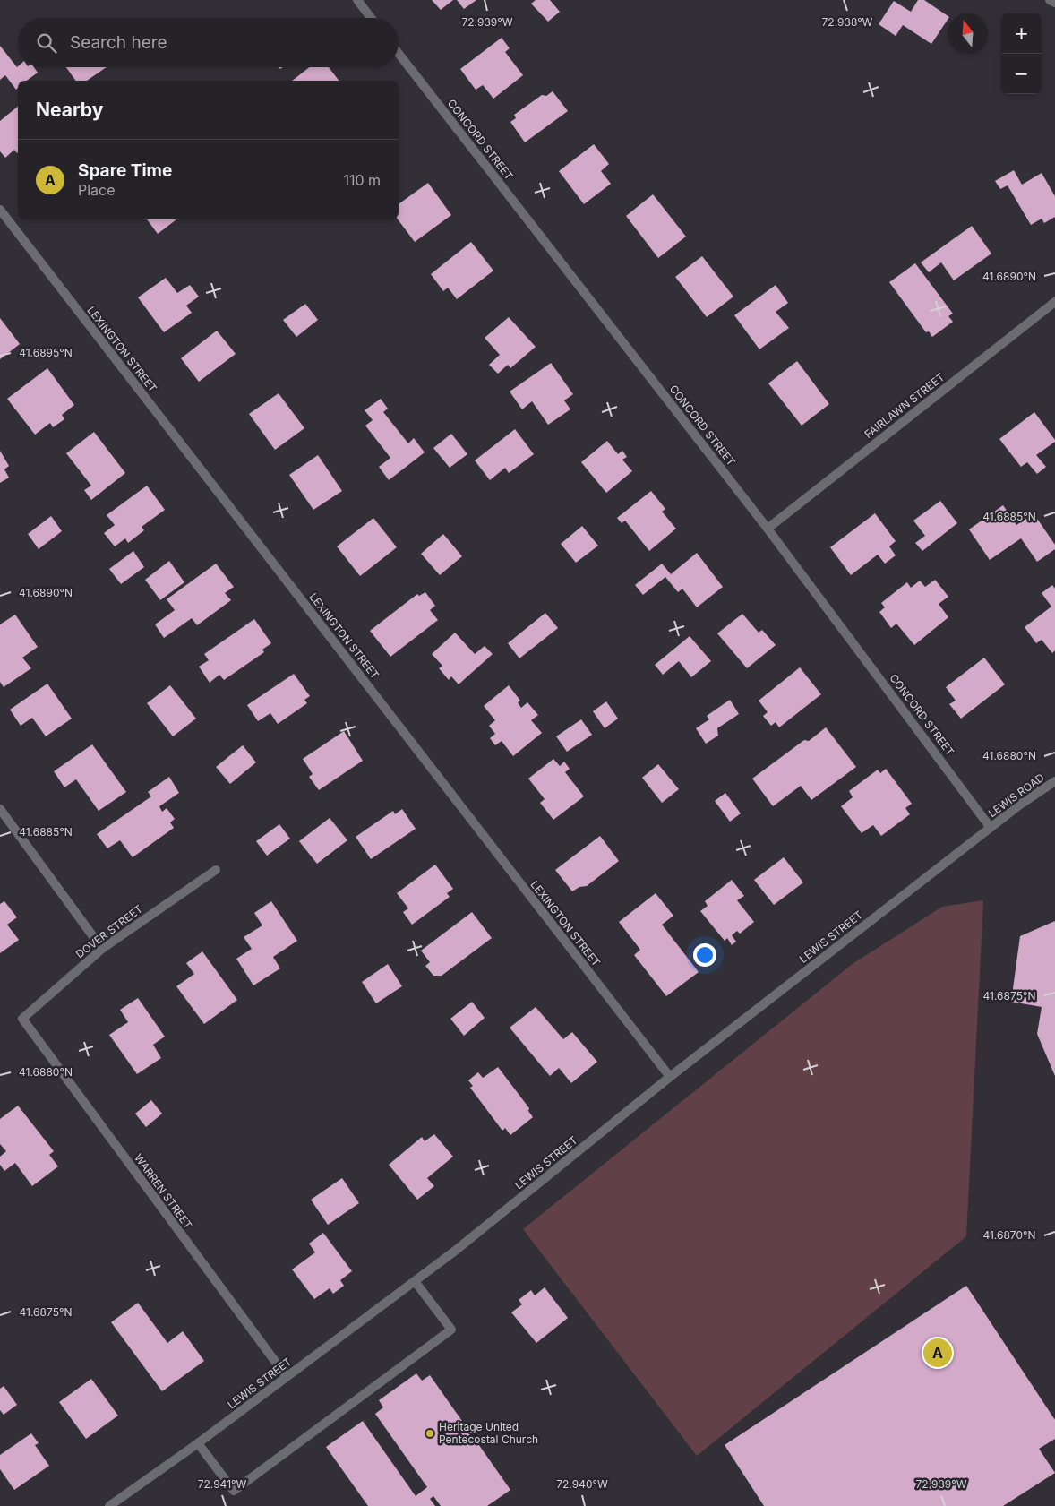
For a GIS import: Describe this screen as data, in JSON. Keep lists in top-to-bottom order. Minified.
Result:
{"streets":{"street":["CONCORD STREET","LEXINGTON STREET","FAIRLAWN STREET","LEWIS ROAD","DOVER STREET","LEWIS STREET","WARREN STREET"]},"crossings":[["CONCORD STREET","FAIRLAWN STREET"],["CONCORD STREET","LEWIS ROAD"],["CONCORD STREET","LEWIS STREET"],["LEXINGTON STREET","LEWIS STREET"],["LEWIS ROAD","LEWIS STREET"],["DOVER STREET","WARREN STREET"],["LEWIS STREET","WARREN STREET"]],"places":["Heritage United Pentecostal Church"],"north":"top","page":{"map_buttons":["+","−"],"search":"Search here","heading":"Nearby","list":[{"mark":"A","name":"Spare Time","note":"Place","value":"110 m"}],"pins":"A"},"coordinates":["72.938°W","72.939°W","41.6890°N","41.6895°N","41.6885°N","41.6880°N","41.6875°N","41.6870°N","72.941°W","72.940°W"]}
